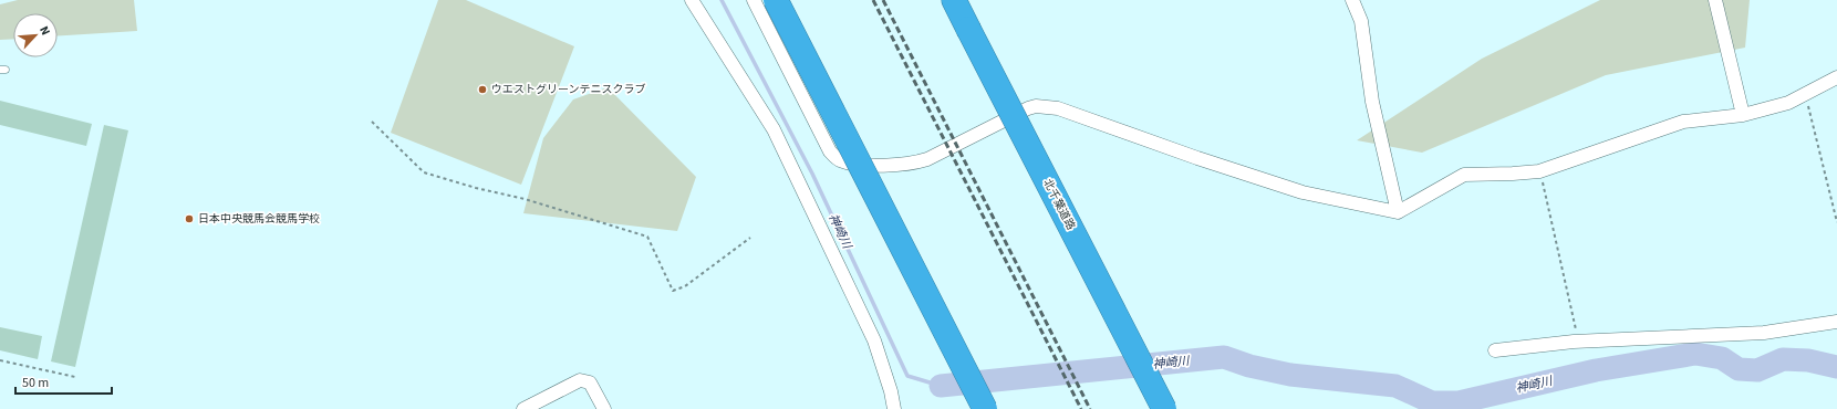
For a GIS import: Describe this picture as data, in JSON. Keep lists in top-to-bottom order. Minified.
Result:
{"streets":{"highway":["北千葉道路"]},"water":["神崎川"],"places":["ウエストグリーンテニスクラブ","日本中央競馬会競馬学校"],"scale_bar":"50 m","north":"top right"}
